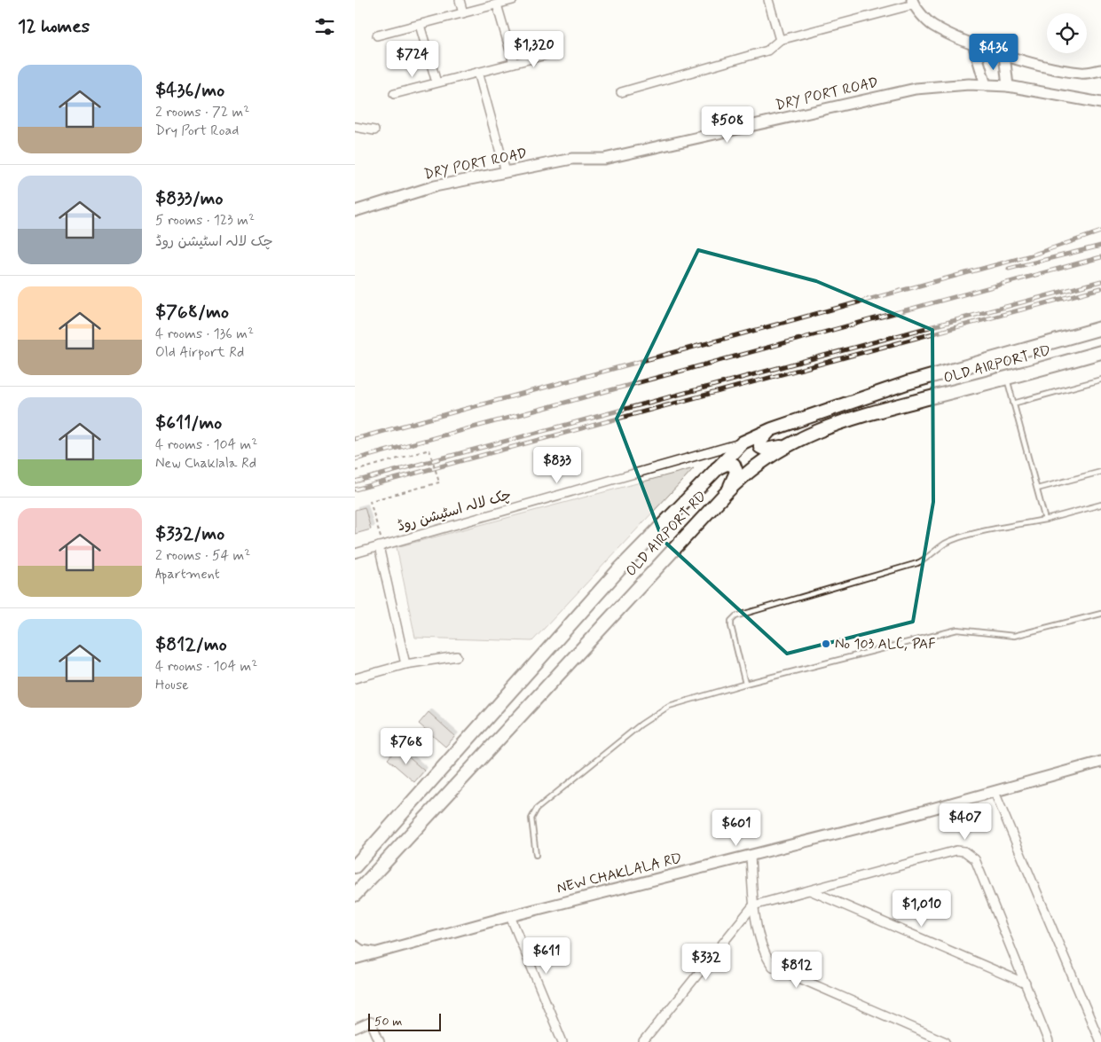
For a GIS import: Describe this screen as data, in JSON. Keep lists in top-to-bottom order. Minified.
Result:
{"streets":{"main road":["OLD AIRPORT RD"],"street":["DRY PORT ROAD","چک لالہ اسٹیشن روڈ","NEW CHAKLALA RD"]},"crossings":[["OLD AIRPORT RD","چک لالہ اسٹیشن روڈ"]],"places":["No 103 ALC, PAF"],"scale_bar":"50 m","page":{"heading":"12 homes","price":["$1,320","$436","$724","$508","$833","$768","$407","$601","$1,010","$611","$332","$812"],"list":[{"name":"$436/mo","note":"2 rooms · 72 m² · Dry Port Road"},{"name":"$833/mo","note":"5 rooms · 123 m² · چک لالہ اسٹیشن روڈ"},{"name":"$768/mo","note":"4 rooms · 136 m² · Old Airport Rd"},{"name":"$611/mo","note":"4 rooms · 104 m² · New Chaklala Rd"},{"name":"$332/mo","note":"2 rooms · 54 m² · Apartment"},{"name":"$812/mo","note":"4 rooms · 104 m² · House"}],"scale":"50 m"}}
